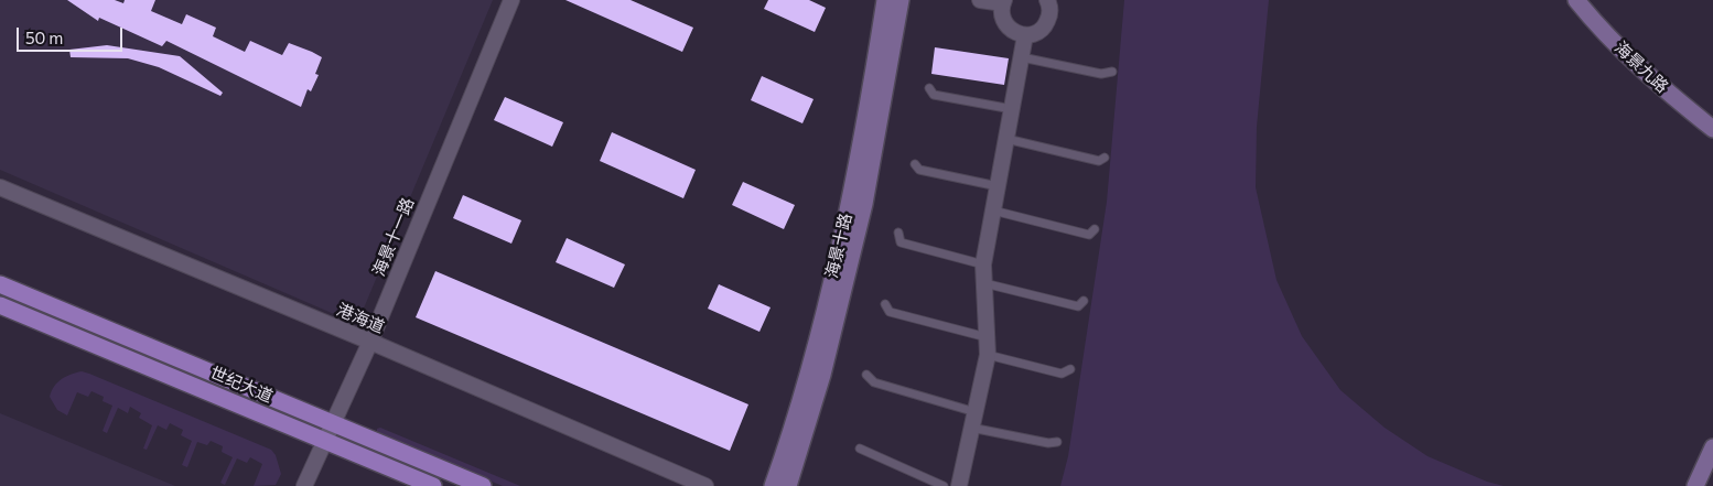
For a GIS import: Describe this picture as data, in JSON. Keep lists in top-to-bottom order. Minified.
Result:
{"streets":{"main road":["世纪大道"],"street":["海景九路","海景十一路","海景十路","港海道"]},"crossings":[["海景十一路","港海道"],["海景十一路","世纪大道"]],"scale_bar":"50 m"}
